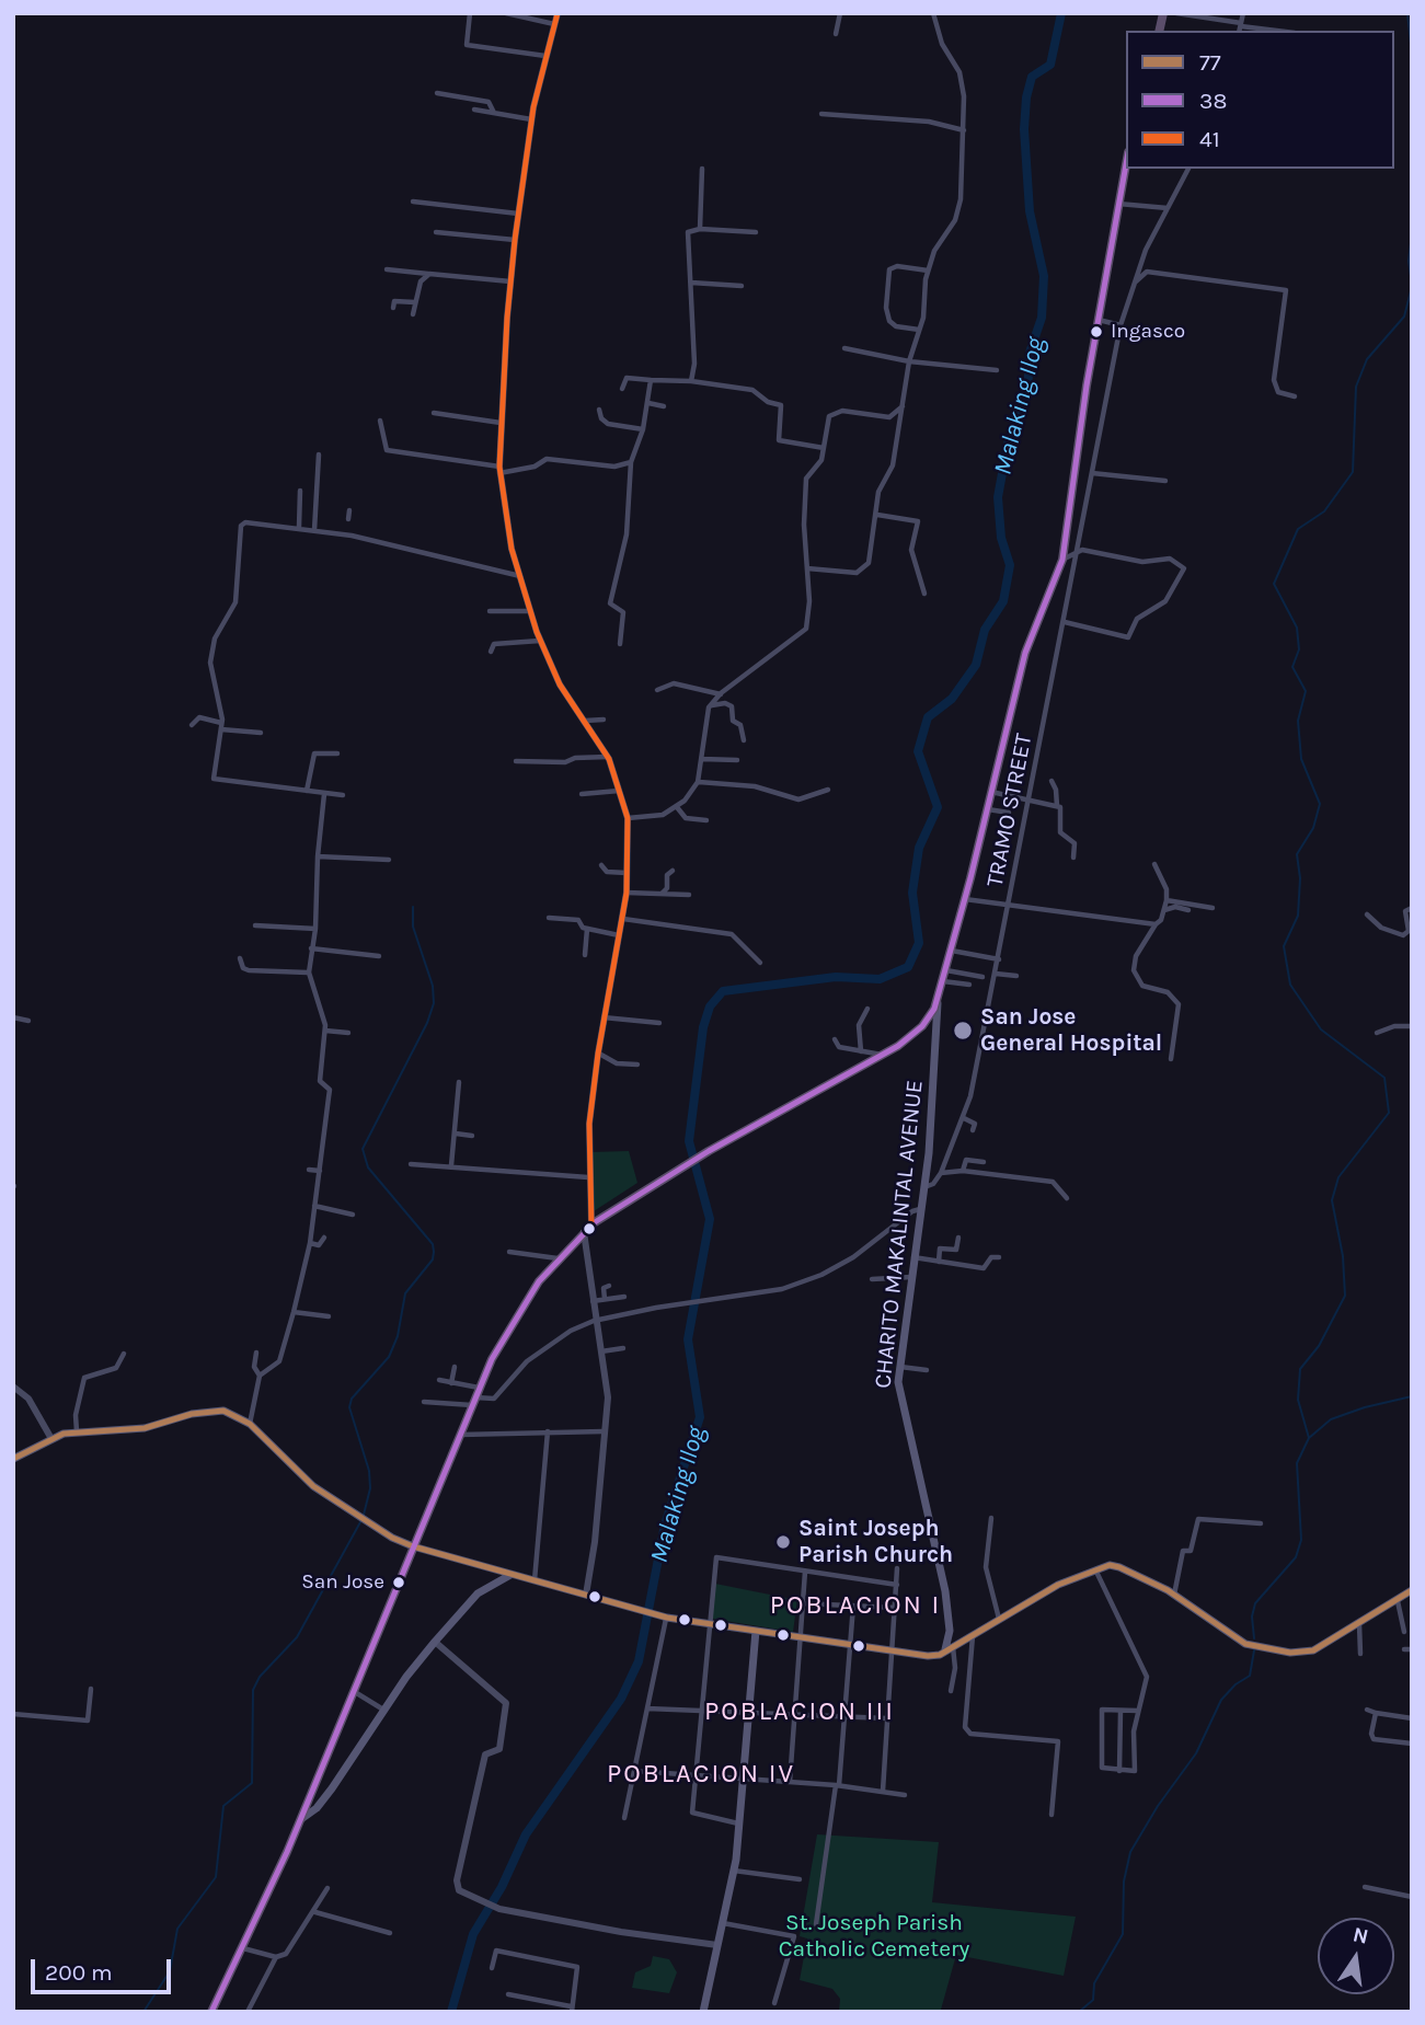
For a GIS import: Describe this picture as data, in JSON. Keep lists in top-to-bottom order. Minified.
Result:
{"streets":{"main road":["CHARITO MAKALINTAL AVENUE"],"street":["TRAMO STREET"]},"crossings":[["TRAMO STREET","CHARITO MAKALINTAL AVENUE"]],"districts":["POBLACION I","POBLACION III","POBLACION IV"],"water":["Malaking Ilog"],"parks":["St. Joseph Parish Catholic Cemetery"],"places":["Ingasco","San Jose General Hospital","Saint Joseph Parish Church","San Jose"],"lines":["transit line 41","transit line 38","transit line 77"],"legend":["77","38","41"],"scale_bar":"200 m","north":"top"}
